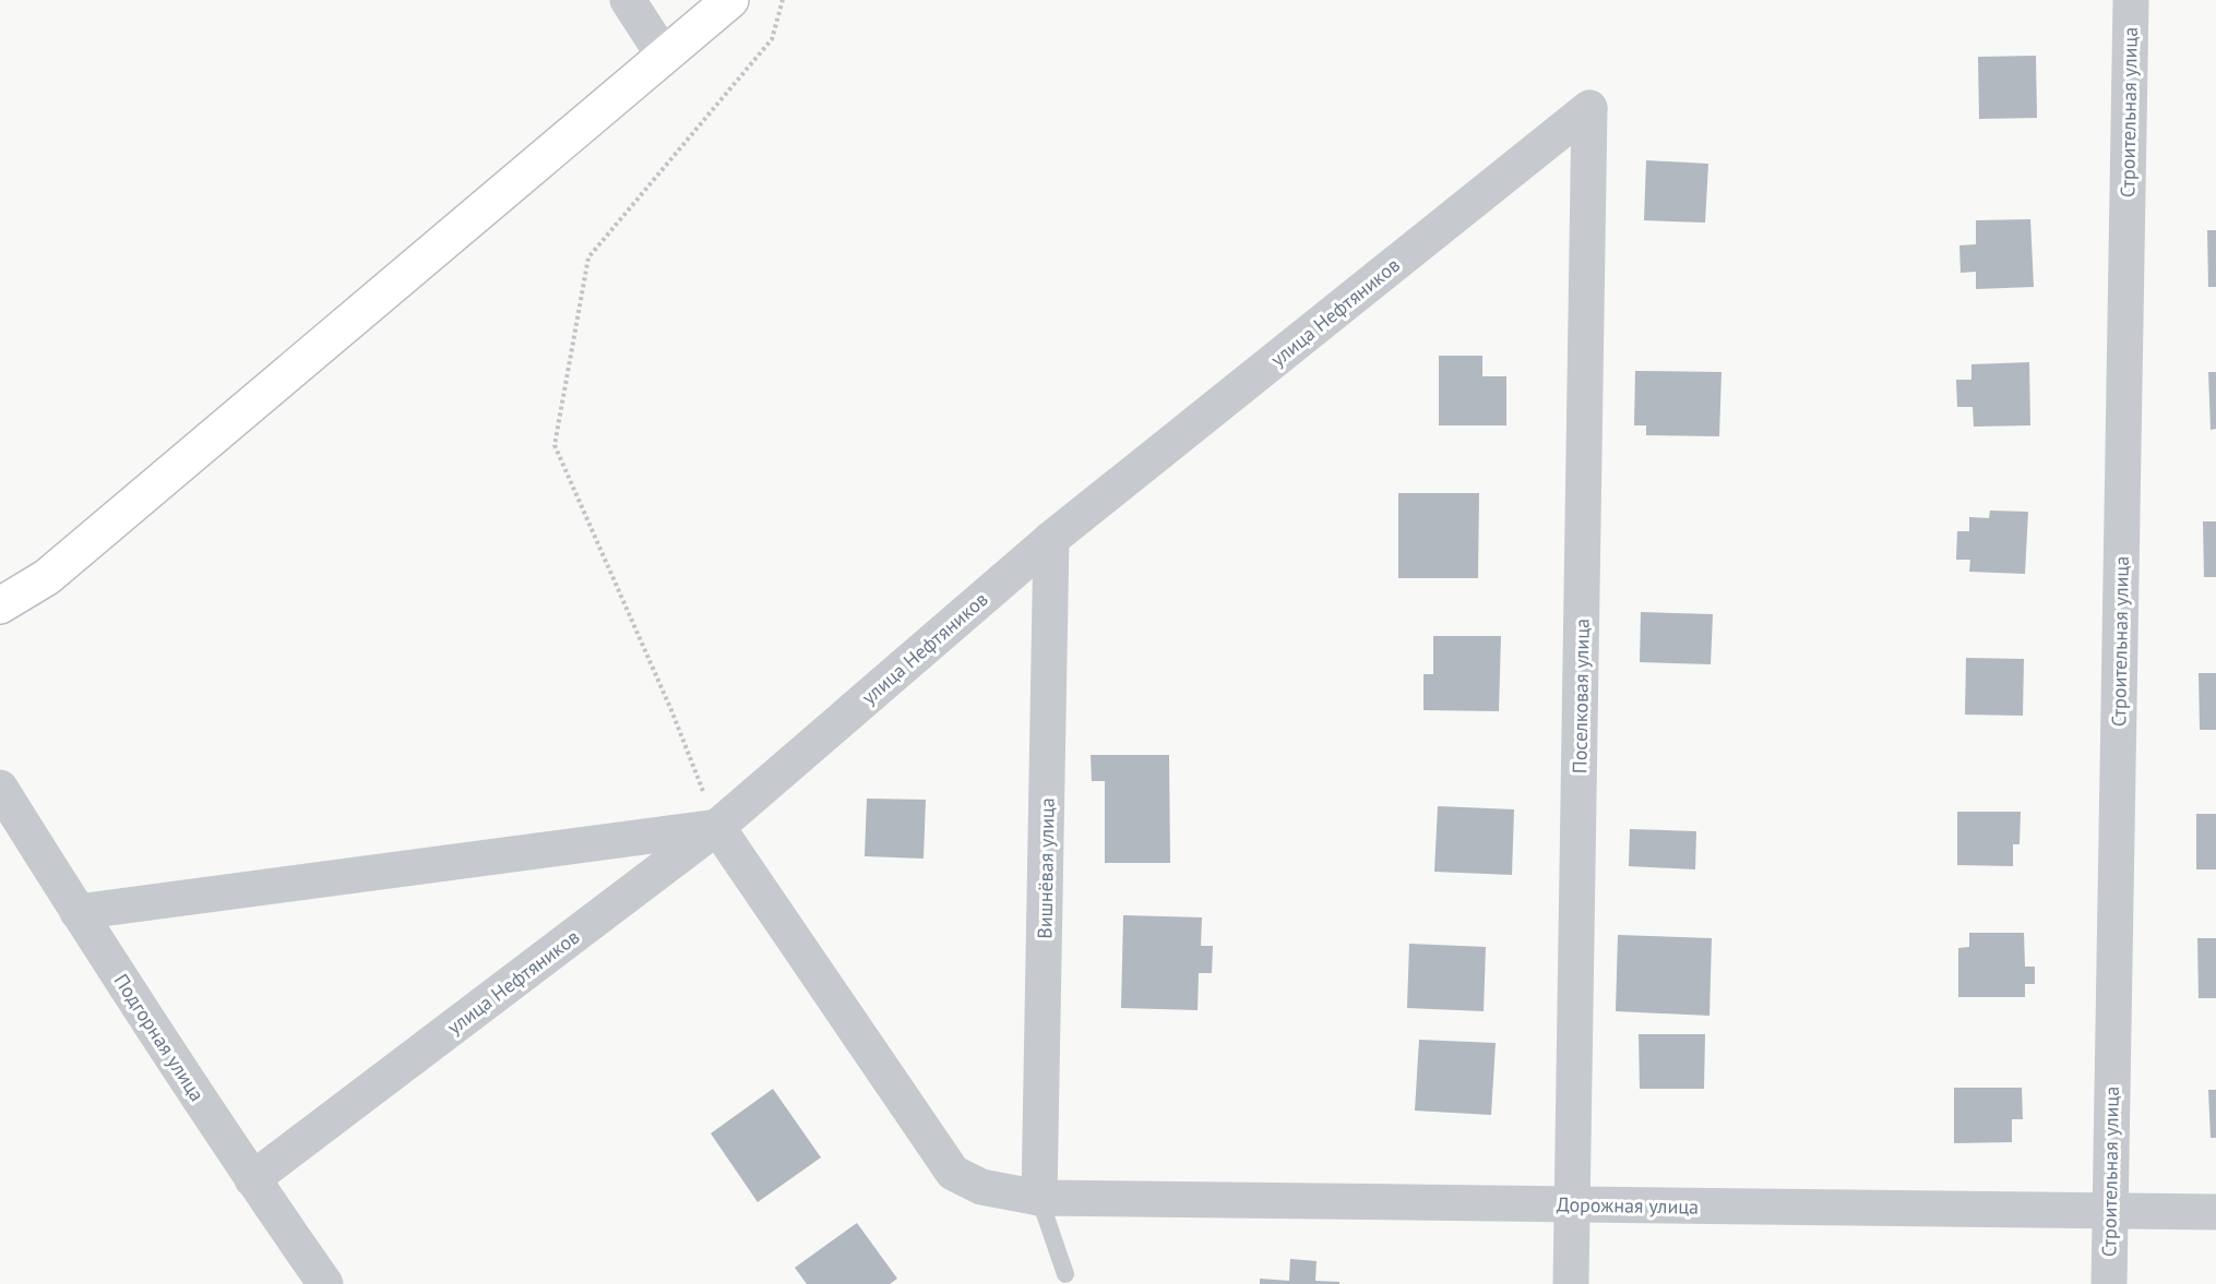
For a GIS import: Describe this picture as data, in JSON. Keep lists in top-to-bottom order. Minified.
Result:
{"streets":{"street":["Строительная улица","улица Нефтяников","Поселковая улица","Вишнёвая улица","Подгорная улица","Дорожная улица"]},"crossings":[["Строительная улица","Дорожная улица"],["улица Нефтяников","Поселковая улица"],["улица Нефтяников","Вишнёвая улица"],["улица Нефтяников","Подгорная улица"],["улица Нефтяников","Дорожная улица"],["Поселковая улица","Дорожная улица"],["Вишнёвая улица","Дорожная улица"]]}
